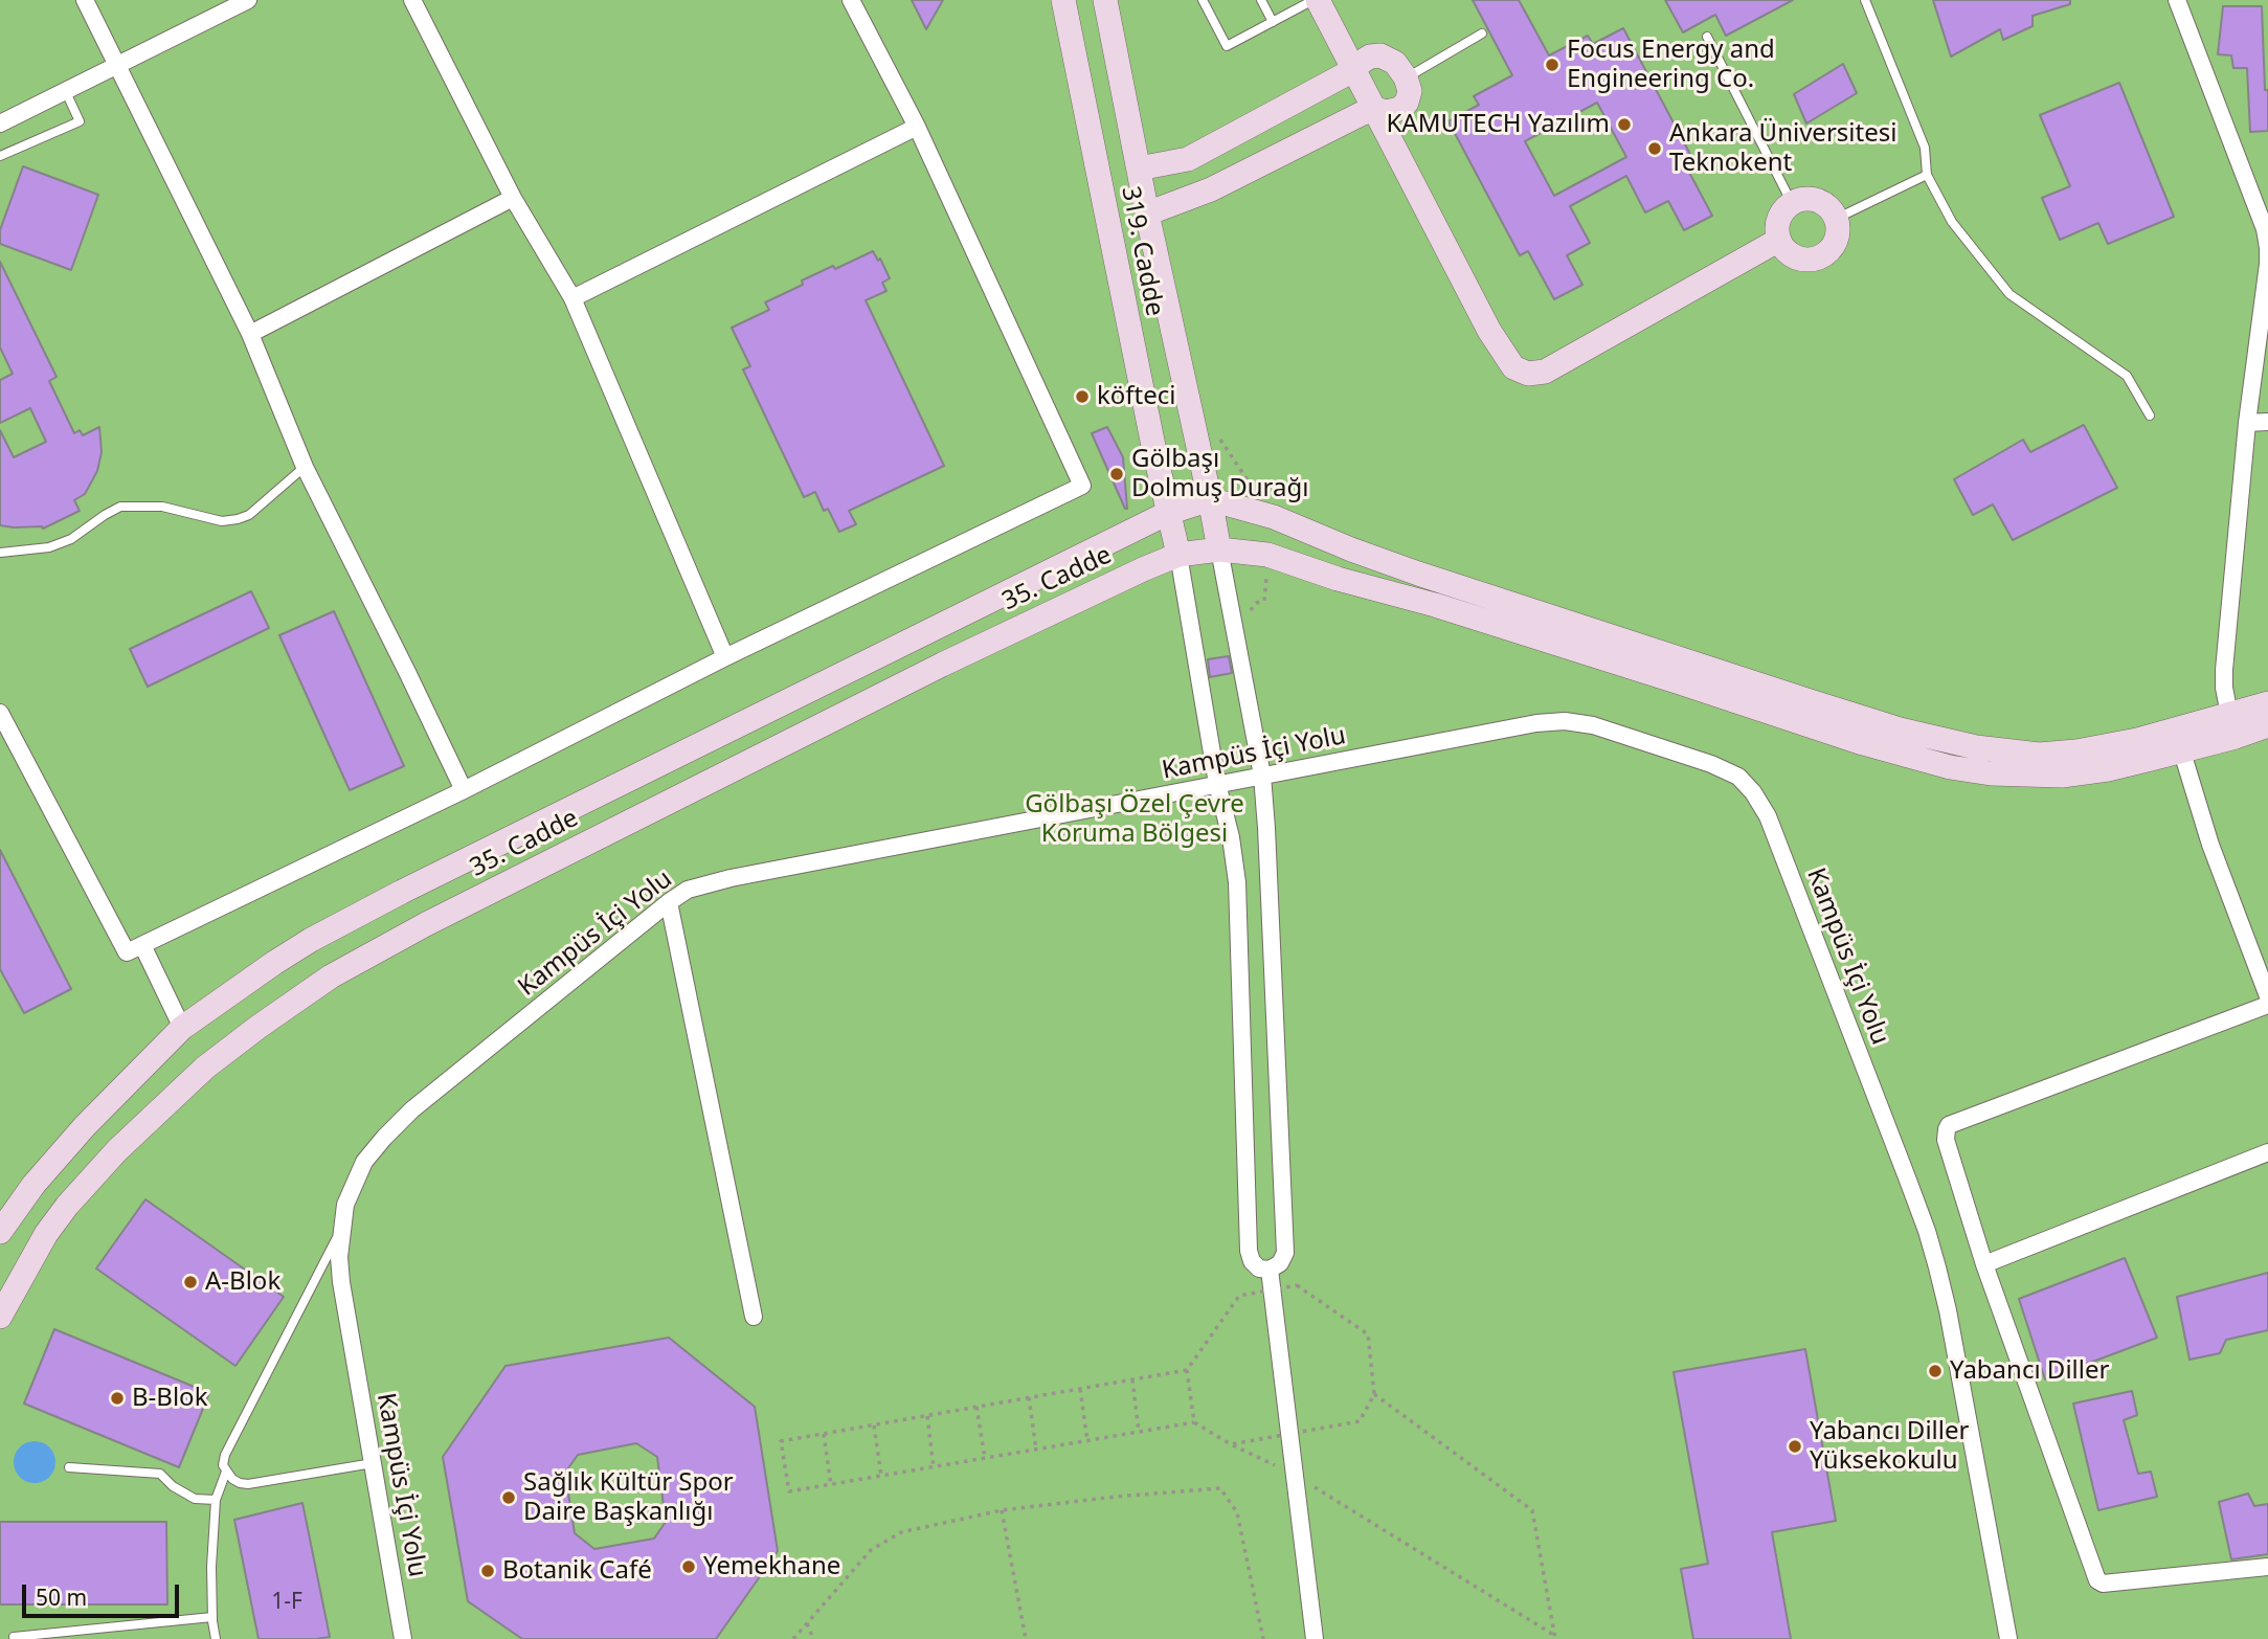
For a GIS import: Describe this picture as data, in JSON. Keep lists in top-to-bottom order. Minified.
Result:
{"streets":{"street":["319. Cadde","35. Cadde","Kampüs İçi Yolu"]},"crossings":[["319. Cadde","35. Cadde"]],"parks":["Gölbaşı Özel Çevre Koruma Bölgesi"],"places":["Focus Energy and Engineering Co.","KAMUTECH Yazılım","Ankara Üniversitesi Teknokent","köfteci","Gölbaşı Dolmuş Durağı","A-Blok","Yabancı Diller","B-Blok","Yabancı Diller Yüksekokulu","Sağlık Kültür Spor Daire Başkanlığı","Yemekhane","Botanik Café"],"house_numbers":["1-F"],"scale_bar":"50 m"}
